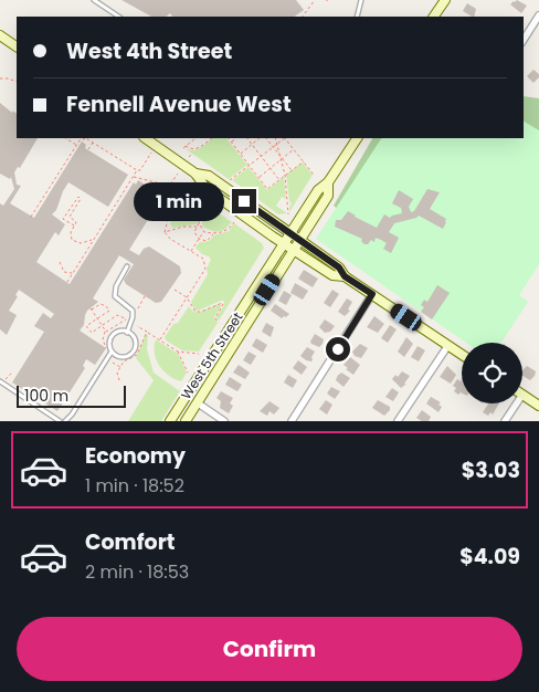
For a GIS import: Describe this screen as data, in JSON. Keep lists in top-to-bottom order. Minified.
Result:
{"streets":{"main road":["West 5th Street"]},"scale_bar":"100 m","page":{"banner":["West 4th Street","Fennell Avenue West"],"bubble":"1 min","scale":"100 m","list":[{"name":"Economy","note":"1 min · 18:52","value":"$3.03"},{"name":"Comfort","note":"2 min · 18:53","value":"$4.09"}],"buttons":"Confirm"}}
